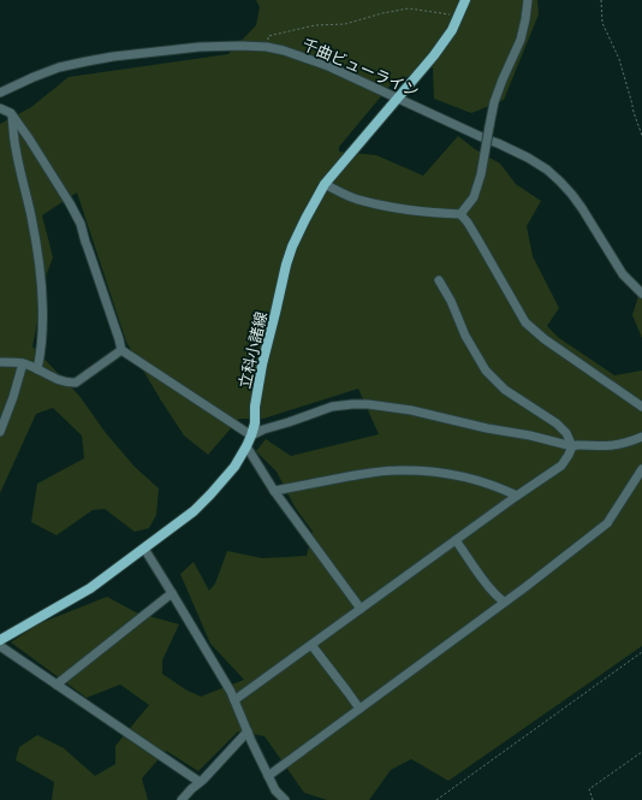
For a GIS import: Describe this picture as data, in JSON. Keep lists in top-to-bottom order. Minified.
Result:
{"streets":{"main road":["立科小諸線"],"street":["千曲ビューライン"]},"crossings":[["千曲ビューライン","立科小諸線"]]}
